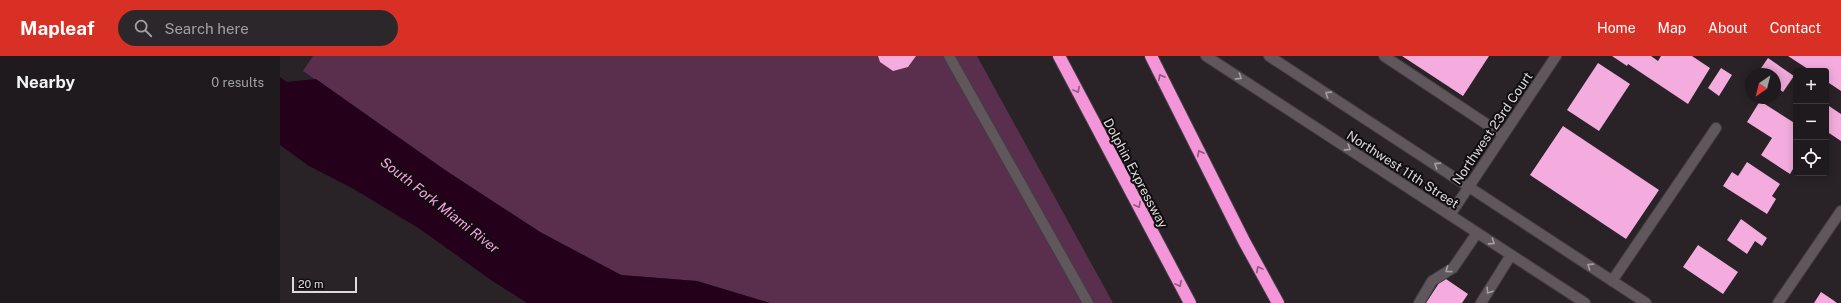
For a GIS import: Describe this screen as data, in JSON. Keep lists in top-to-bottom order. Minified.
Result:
{"streets":{"highway":["Dolphin Expressway"],"street":["Northwest 23rd Court","Northwest 11th Street"]},"crossings":[["Northwest 23rd Court","Northwest 11th Street"]],"water":["South Fork Miami River"],"scale_bar":"20 m","north":"bottom left","page":{"header":"Mapleaf","search":"Search here","nav":["Home","Map","About","Contact"],"heading":["Nearby","0 results"],"map_buttons":["+","−"],"scale":"20 m"}}
